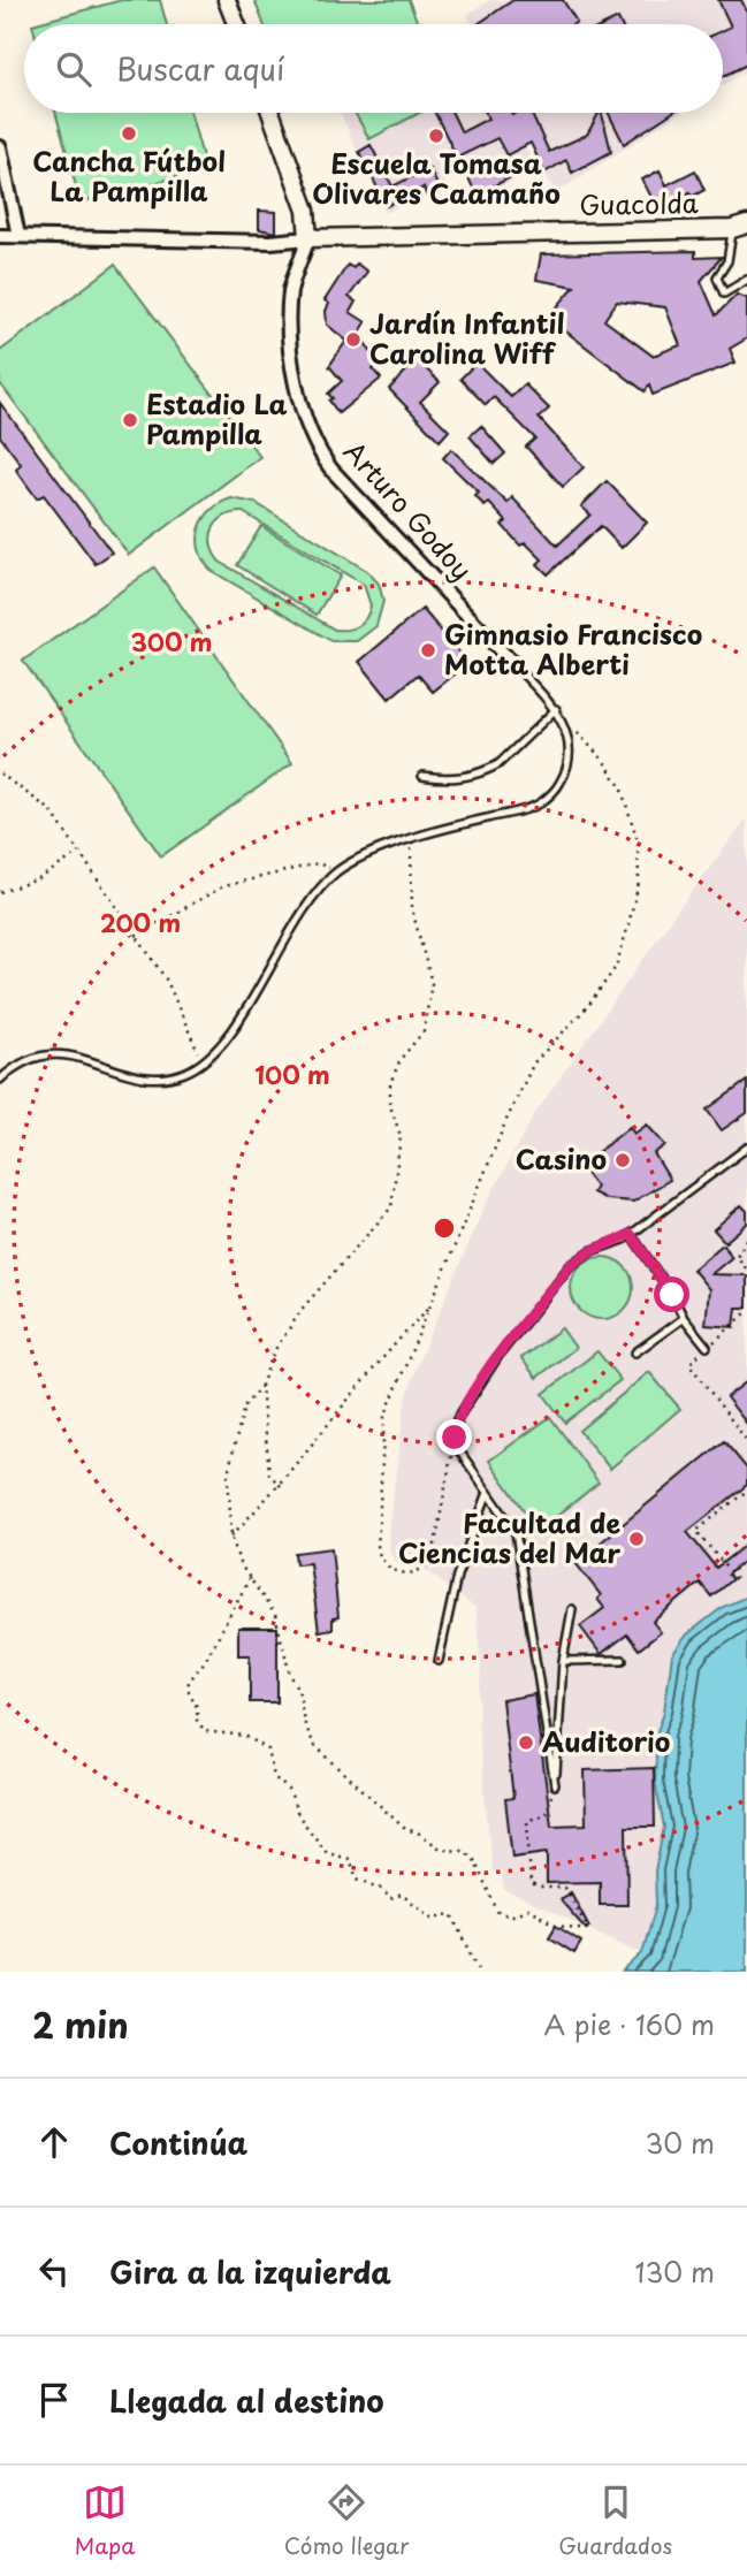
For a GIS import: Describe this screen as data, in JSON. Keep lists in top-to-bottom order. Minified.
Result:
{"streets":{"street":["Guacolda","Arturo Godoy"]},"crossings":[["Guacolda","Arturo Godoy"]],"places":["Cancha Fútbol La Pampilla","Escuela Tomasa Olivares Caamaño","Jardín Infantil Carolina Wiff","Estadio La Pampilla","Gimnasio Francisco Motta Alberti","Casino","Facultad de Ciencias del Mar","Auditorio"],"page":{"search":"Buscar aquí","heading":["2 min","A pie · 160 m"],"list":[["Continúa","30 m"],["Gira a la izquierda","130 m"],"Llegada al destino"],"nav":["Mapa","Cómo llegar","Guardados"]},"rings":["300 m","200 m","100 m"]}
